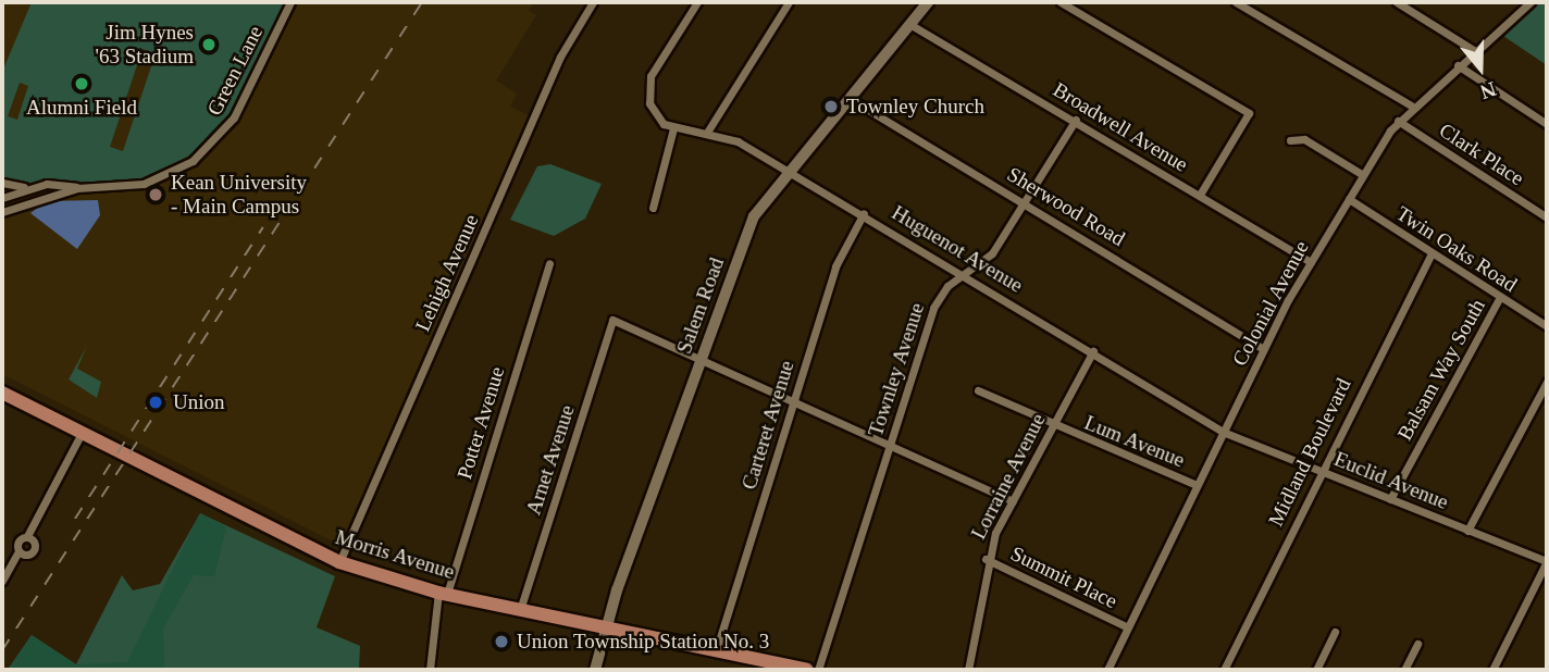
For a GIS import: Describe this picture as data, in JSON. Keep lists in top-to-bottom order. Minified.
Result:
{"streets":{"main road":["Morris Avenue"],"street":["Green Lane","Broadwell Avenue","Clark Place","Sherwood Road","Huguenot Avenue","Twin Oaks Road","Lehigh Avenue","Colonial Avenue","Salem Road","Townley Avenue","Balsam Way South","Potter Avenue","Carteret Avenue","Lum Avenue","Midland Boulevard","Arnet Avenue","Lorraine Avenue","Euclid Avenue","Summit Place"]},"crossings":[["Broadwell Avenue","Colonial Avenue"],["Broadwell Avenue","Salem Road"],["Broadwell Avenue","Townley Avenue"],["Clark Place","Colonial Avenue"],["Sherwood Road","Colonial Avenue"],["Sherwood Road","Salem Road"],["Sherwood Road","Townley Avenue"],["Huguenot Avenue","Colonial Avenue"],["Huguenot Avenue","Salem Road"],["Huguenot Avenue","Townley Avenue"],["Huguenot Avenue","Carteret Avenue"],["Huguenot Avenue","Lorraine Avenue"],["Huguenot Avenue","Euclid Avenue"],["Twin Oaks Road","Colonial Avenue"],["Twin Oaks Road","Balsam Way South"],["Twin Oaks Road","Midland Boulevard"],["Lehigh Avenue","Morris Avenue"],["Colonial Avenue","Lum Avenue"],["Colonial Avenue","Euclid Avenue"],["Colonial Avenue","Summit Place"],["Salem Road","Arnet Avenue"],["Salem Road","Morris Avenue"],["Balsam Way South","Euclid Avenue"],["Potter Avenue","Morris Avenue"],["Carteret Avenue","Morris Avenue"],["Lum Avenue","Lorraine Avenue"],["Midland Boulevard","Euclid Avenue"],["Arnet Avenue","Morris Avenue"],["Lorraine Avenue","Summit Place"]],"places":["Jim Hynes '63 Stadium","Alumni Field","Townley Church","Kean University - Main Campus","Union","Union Township Station No. 3"],"north":"bottom"}
